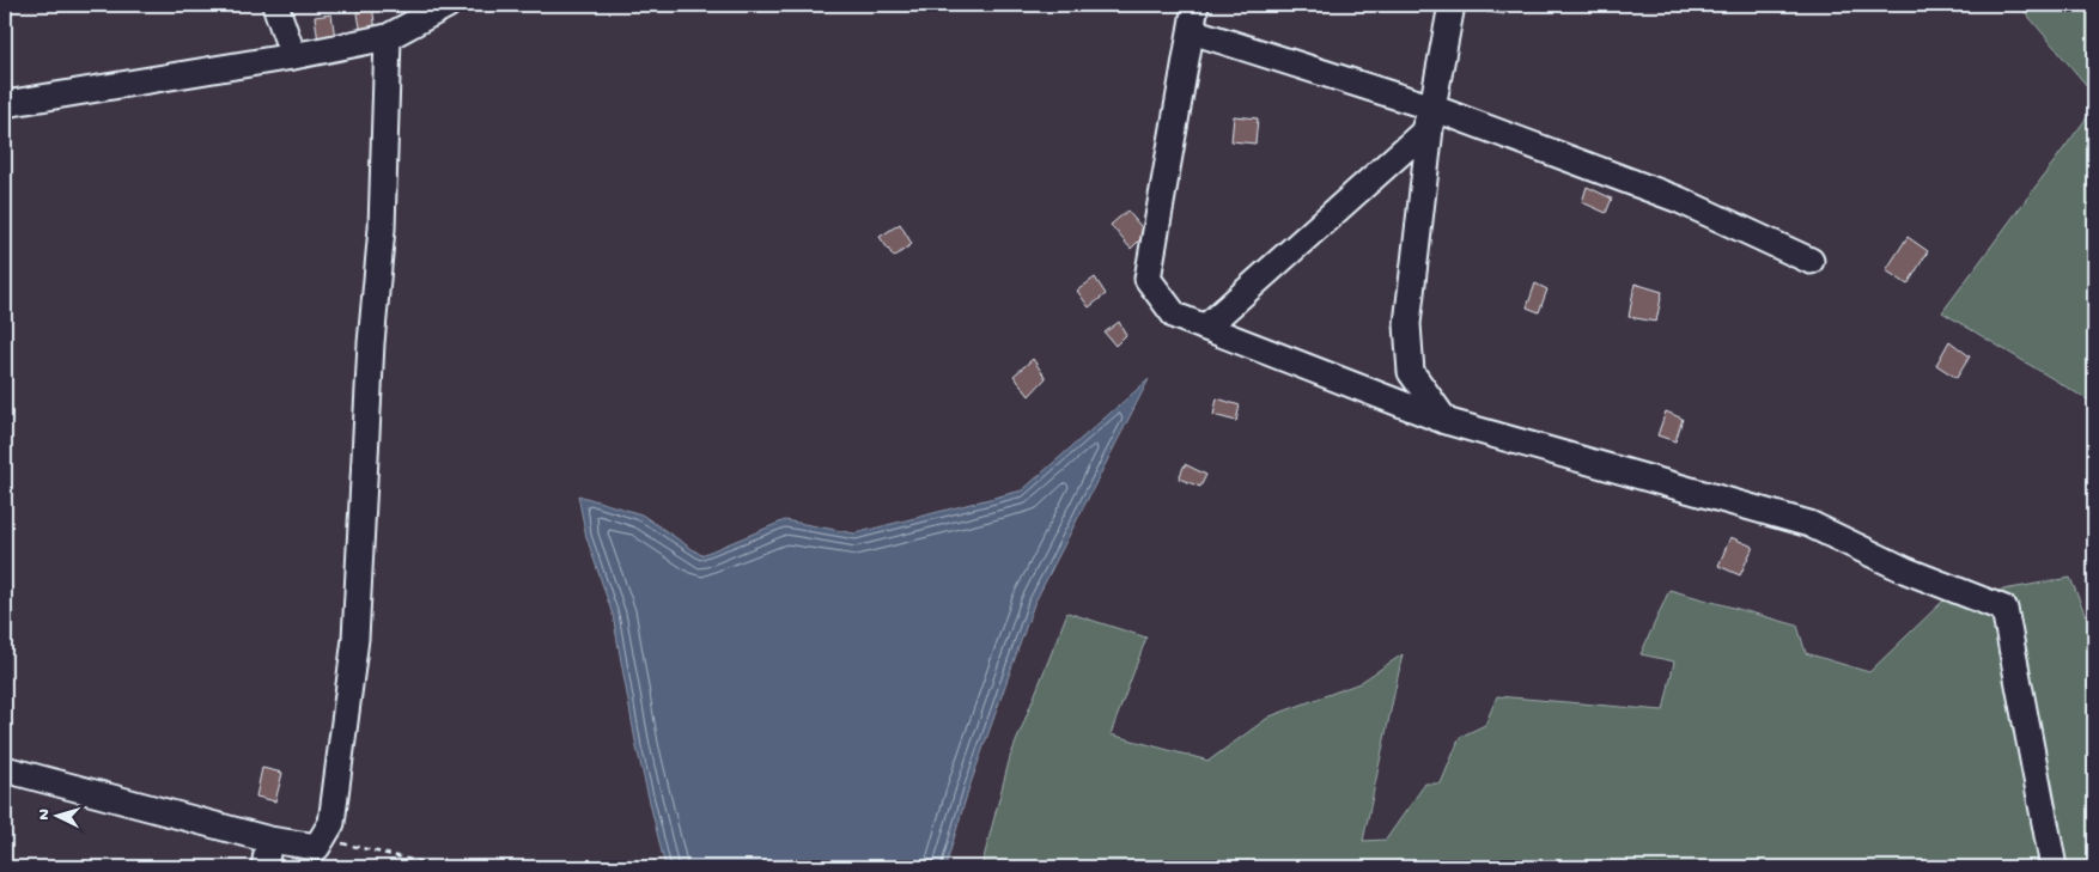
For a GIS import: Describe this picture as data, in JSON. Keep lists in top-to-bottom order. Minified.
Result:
{"north":"left"}
